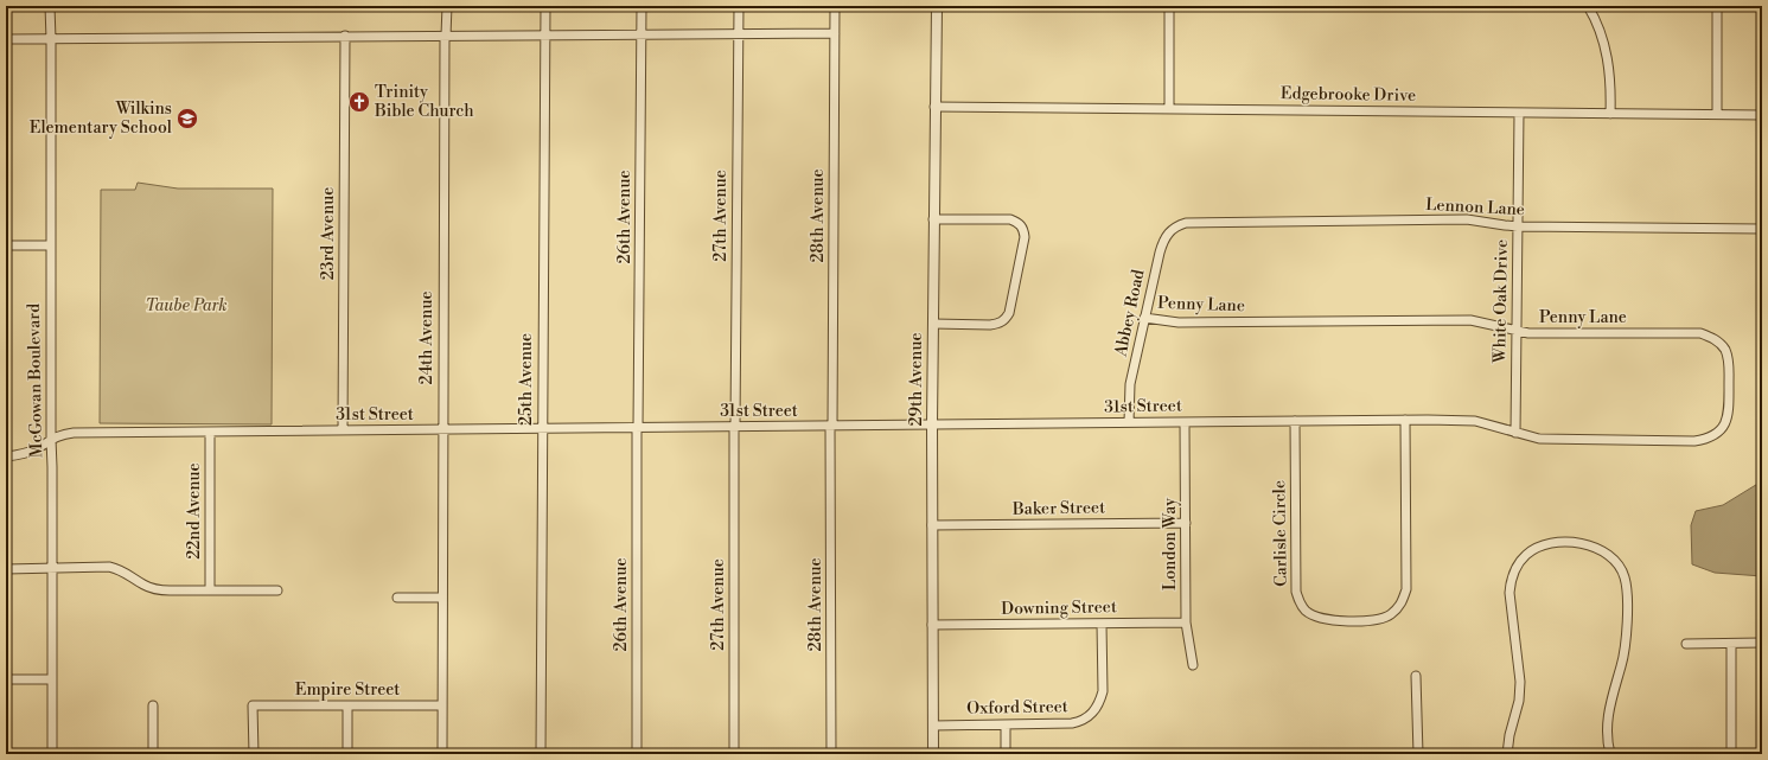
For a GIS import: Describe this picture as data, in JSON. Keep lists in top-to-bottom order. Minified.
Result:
{"streets":{"street":["Edgebrooke Drive","Lennon Lane","27th Avenue","28th Avenue","26th Avenue","23rd Avenue","White Oak Drive","Penny Lane","Abbey Road","24th Avenue","25th Avenue","29th Avenue","McGowan Boulevard","31st Street","Baker Street","22nd Avenue","Carlisle Circle","London Way","Downing Street","Empire Street","Oxford Street"]},"crossings":[["Edgebrooke Drive","White Oak Drive"],["Edgebrooke Drive","29th Avenue"],["Lennon Lane","White Oak Drive"],["Lennon Lane","Abbey Road"],["27th Avenue","31st Street"],["28th Avenue","31st Street"],["26th Avenue","31st Street"],["23rd Avenue","31st Street"],["White Oak Drive","Penny Lane"],["White Oak Drive","31st Street"],["Penny Lane","Abbey Road"],["Penny Lane","31st Street"],["Abbey Road","31st Street"],["24th Avenue","31st Street"],["24th Avenue","Empire Street"],["25th Avenue","31st Street"],["29th Avenue","31st Street"],["29th Avenue","Baker Street"],["29th Avenue","Downing Street"],["29th Avenue","Oxford Street"],["McGowan Boulevard","31st Street"],["31st Street","22nd Avenue"],["31st Street","Carlisle Circle"],["31st Street","London Way"],["Baker Street","London Way"],["London Way","Downing Street"],["Downing Street","Oxford Street"]],"parks":["Taube Park"],"places":{"church":["Trinity Bible Church"],"school or university":["Wilkins Elementary School"]}}
